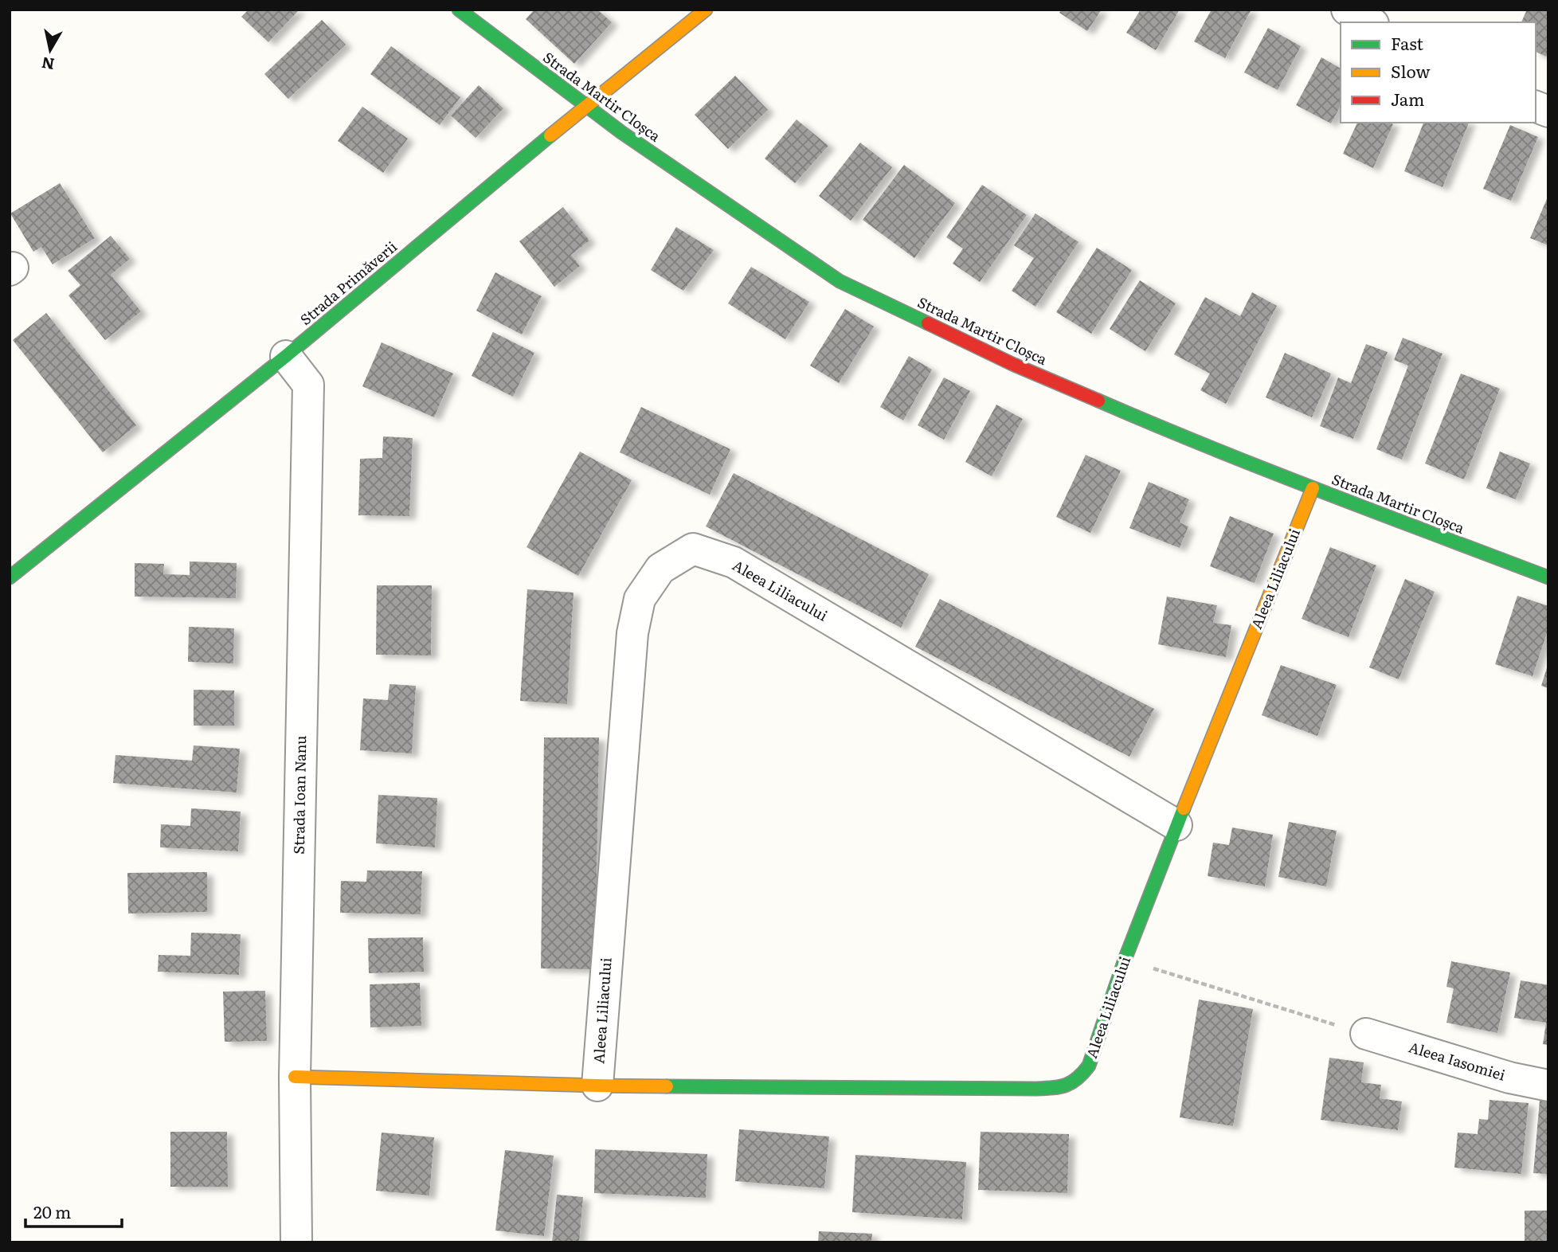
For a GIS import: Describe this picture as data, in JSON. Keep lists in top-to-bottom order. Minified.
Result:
{"streets":{"street":["Strada Martir Cloșca","Strada Primăverii","Aleea Liliacului","Strada Ioan Nanu","Aleea Iasomiei"]},"crossings":[["Strada Martir Cloșca","Strada Primăverii"],["Strada Martir Cloșca","Aleea Liliacului"],["Strada Primăverii","Strada Ioan Nanu"],["Aleea Liliacului","Strada Ioan Nanu"]],"legend":["Fast","Slow","Jam"],"scale_bar":"20 m","north":"bottom"}
